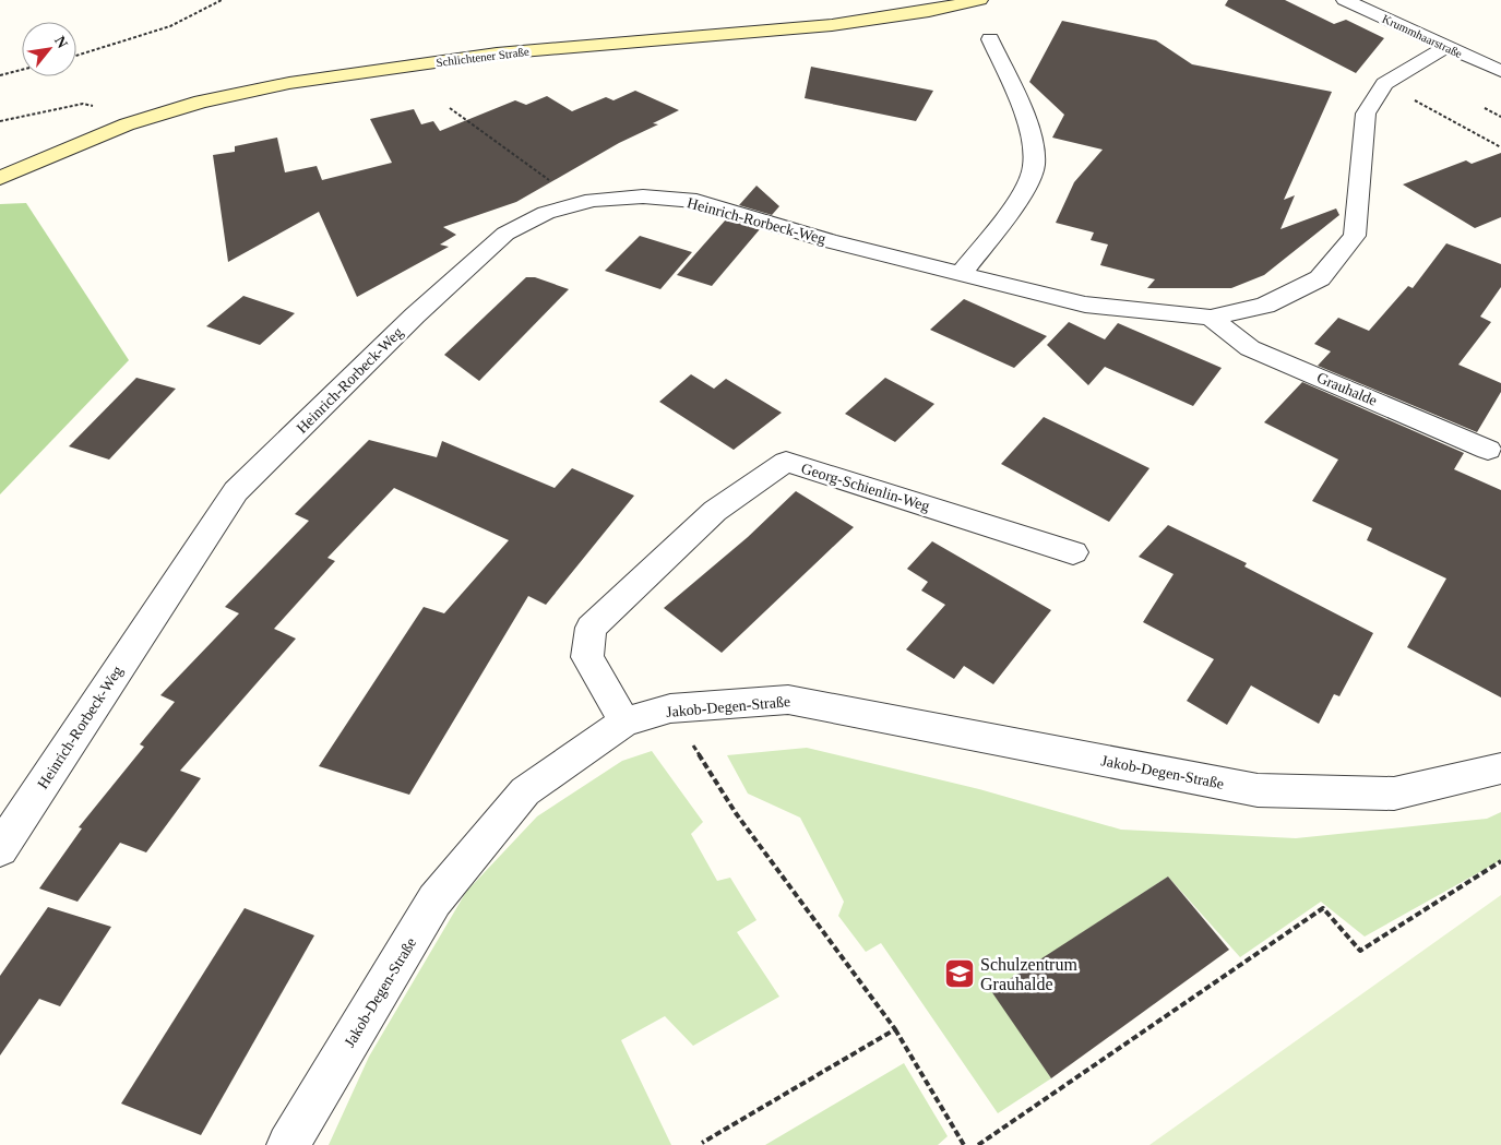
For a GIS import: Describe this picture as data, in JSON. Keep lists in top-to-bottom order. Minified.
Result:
{"streets":{"main road":["Schlichtener Straße"],"street":["Krummhaarstraße","Heinrich-Rorbeck-Weg","Grauhalde","Georg-Schienlin-Weg","Jakob-Degen-Straße"]},"crossings":[["Krummhaarstraße","Heinrich-Rorbeck-Weg"],["Heinrich-Rorbeck-Weg","Grauhalde"],["Georg-Schienlin-Weg","Jakob-Degen-Straße"]],"places":{"school or university":["Schulzentrum Grauhalde"]},"north":"top right"}
